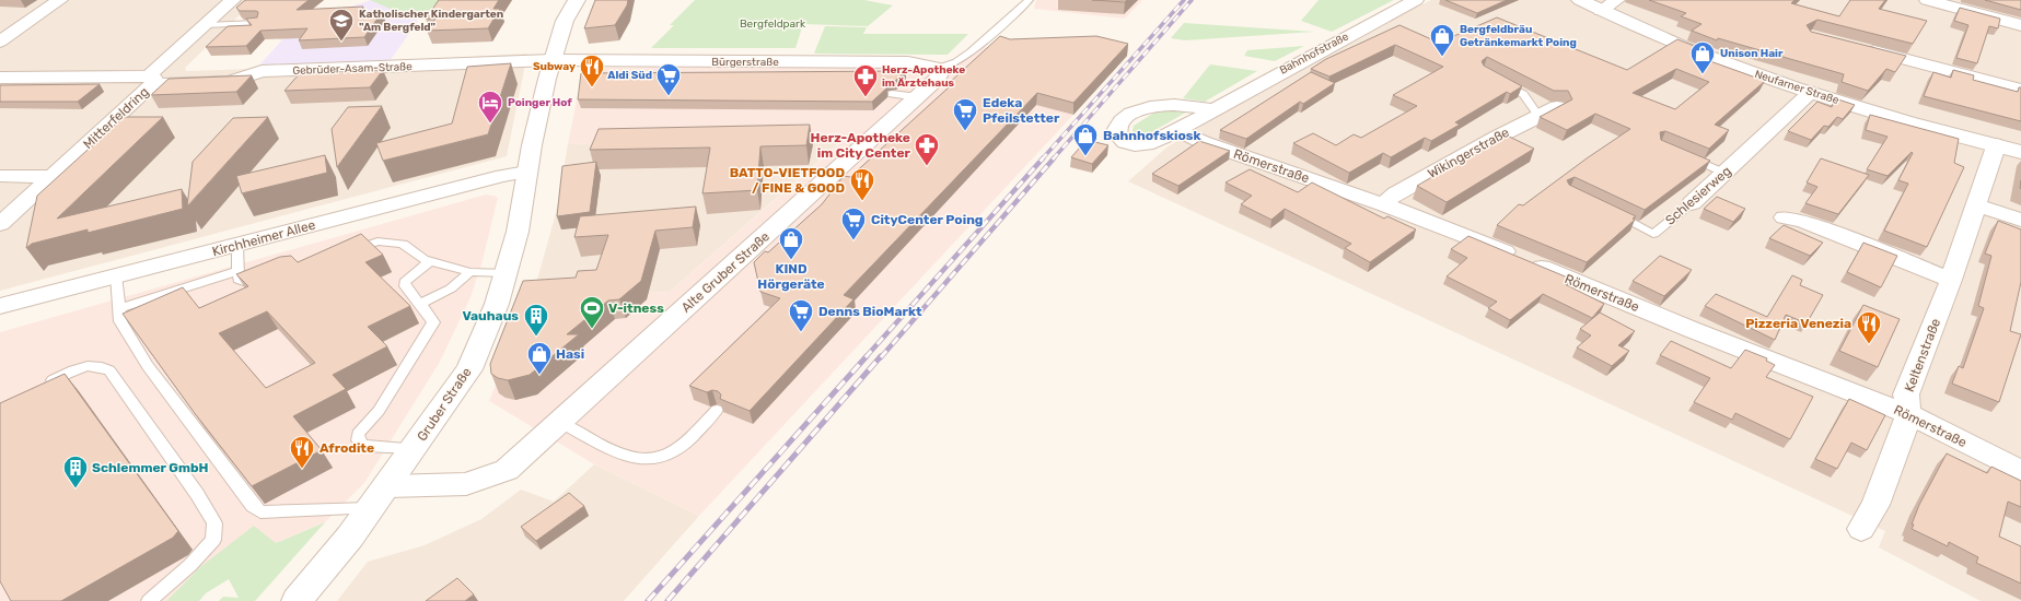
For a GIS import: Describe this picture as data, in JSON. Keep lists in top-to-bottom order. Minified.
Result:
{"streets":{"street":["Bahnhofstraße","Bürgerstraße","Gebrüder-Asam-Straße","Neufarner Straße","Mitterfeldring","Wikingerstraße","Römerstraße","Schlesierweg","Kirchheimer Allee","Alte Gruber Straße","Keltenstraße","Gruber Straße"]},"crossings":[["Bahnhofstraße","Römerstraße"],["Bürgerstraße","Gebrüder-Asam-Straße"],["Bürgerstraße","Alte Gruber Straße"],["Bürgerstraße","Gruber Straße"],["Gebrüder-Asam-Straße","Mitterfeldring"],["Gebrüder-Asam-Straße","Gruber Straße"],["Neufarner Straße","Schlesierweg"],["Neufarner Straße","Keltenstraße"],["Wikingerstraße","Römerstraße"],["Römerstraße","Keltenstraße"],["Kirchheimer Allee","Gruber Straße"],["Alte Gruber Straße","Gruber Straße"]],"parks":["Bergfeldpark"],"places":{"school or university":["Katholischer Kindergarten \"Am Bergfeld\""],"shop":["Bergfeldbräu Getränkemarkt Poing","Unison Hair","Bahnhofskiosk","KIND Hörgeräte","Hasi"],"restaurant":["Subway","BATTO-VIETFOOD / FINE & GOOD","Pizzeria Venezia","Afrodite"],"supermarket":["Aldi Süd","Edeka Pfeilstetter","CityCenter Poing","Denns BioMarkt"],"pharmacy":["Herz-Apotheke im Ärztehaus","Herz-Apotheke im City Center"],"hotel":["Poinger Hof"],"sports":["V-itness"],"building":["Vauhaus","Schlemmer GmbH"]}}
